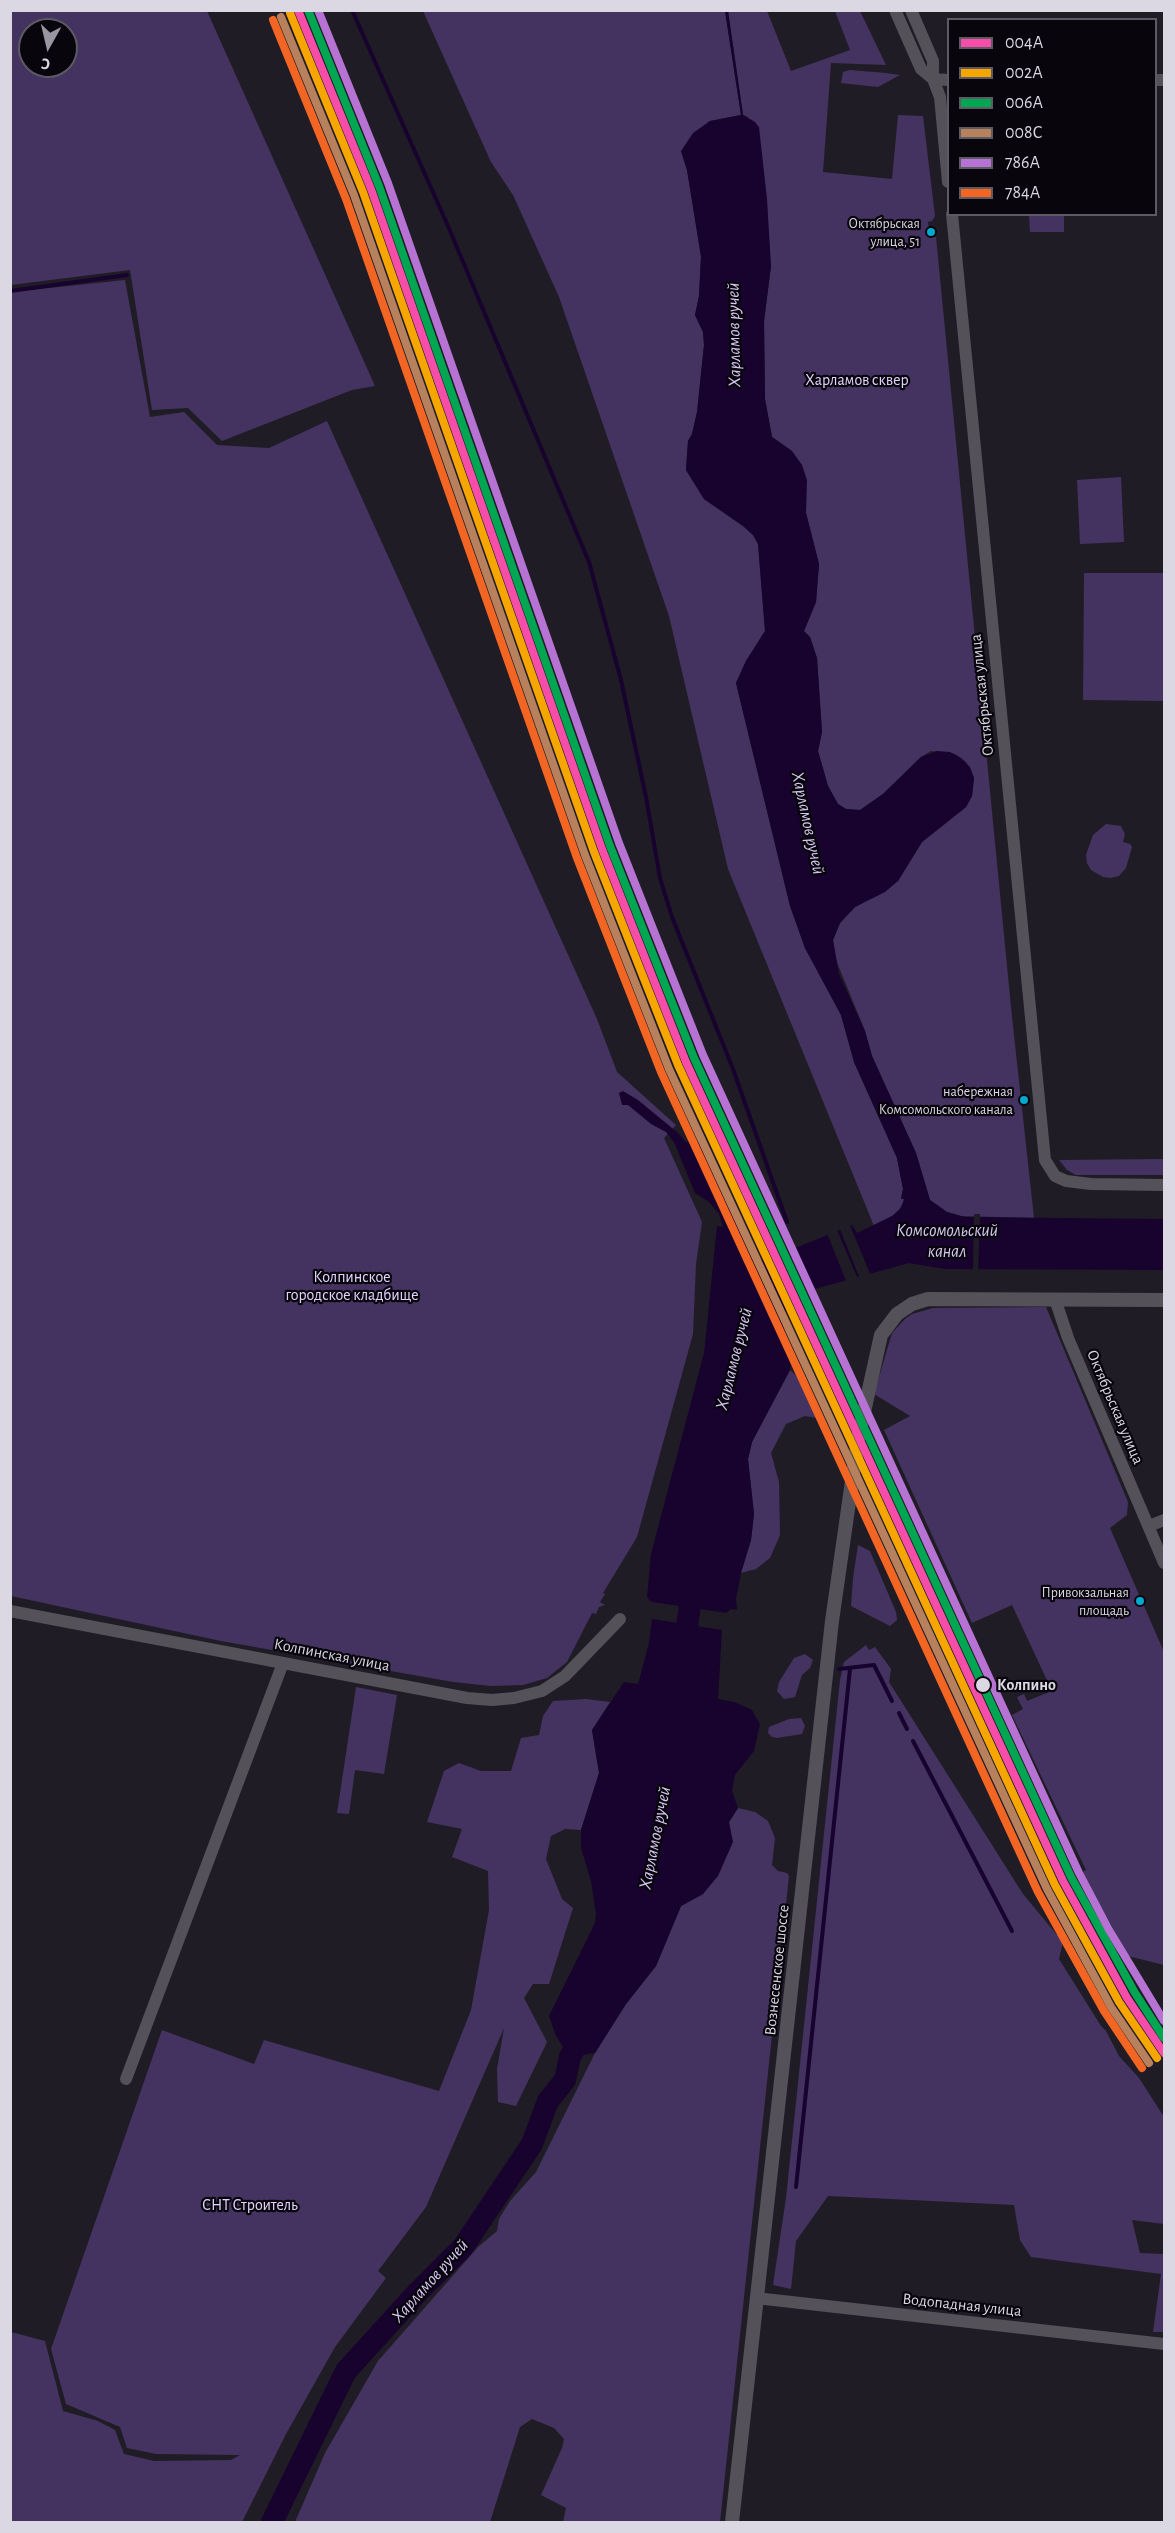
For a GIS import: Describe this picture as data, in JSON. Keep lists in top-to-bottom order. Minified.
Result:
{"streets":{"street":["Октябрьская улица","Колпинская улица","Вознесенское шоссе","Водопадная улица"]},"crossings":[["Октябрьская улица","Вознесенское шоссе"],["Вознесенское шоссе","Водопадная улица"]],"water":["Харламов ручей","Комсомольский канал"],"parks":["Харламов сквер","Колпинское городское кладбище","СНТ Строитель"],"places":["Октябрьская улица, 51","набережная Комсомольского канала","Привокзальная площадь","Колпино"],"lines":["transit line 004А","transit line 006А","transit line 786А","transit line 002А","transit line 008С","transit line 784А"],"legend":["004А","002А","006А","008С","786А","784А"],"north":"bottom"}
